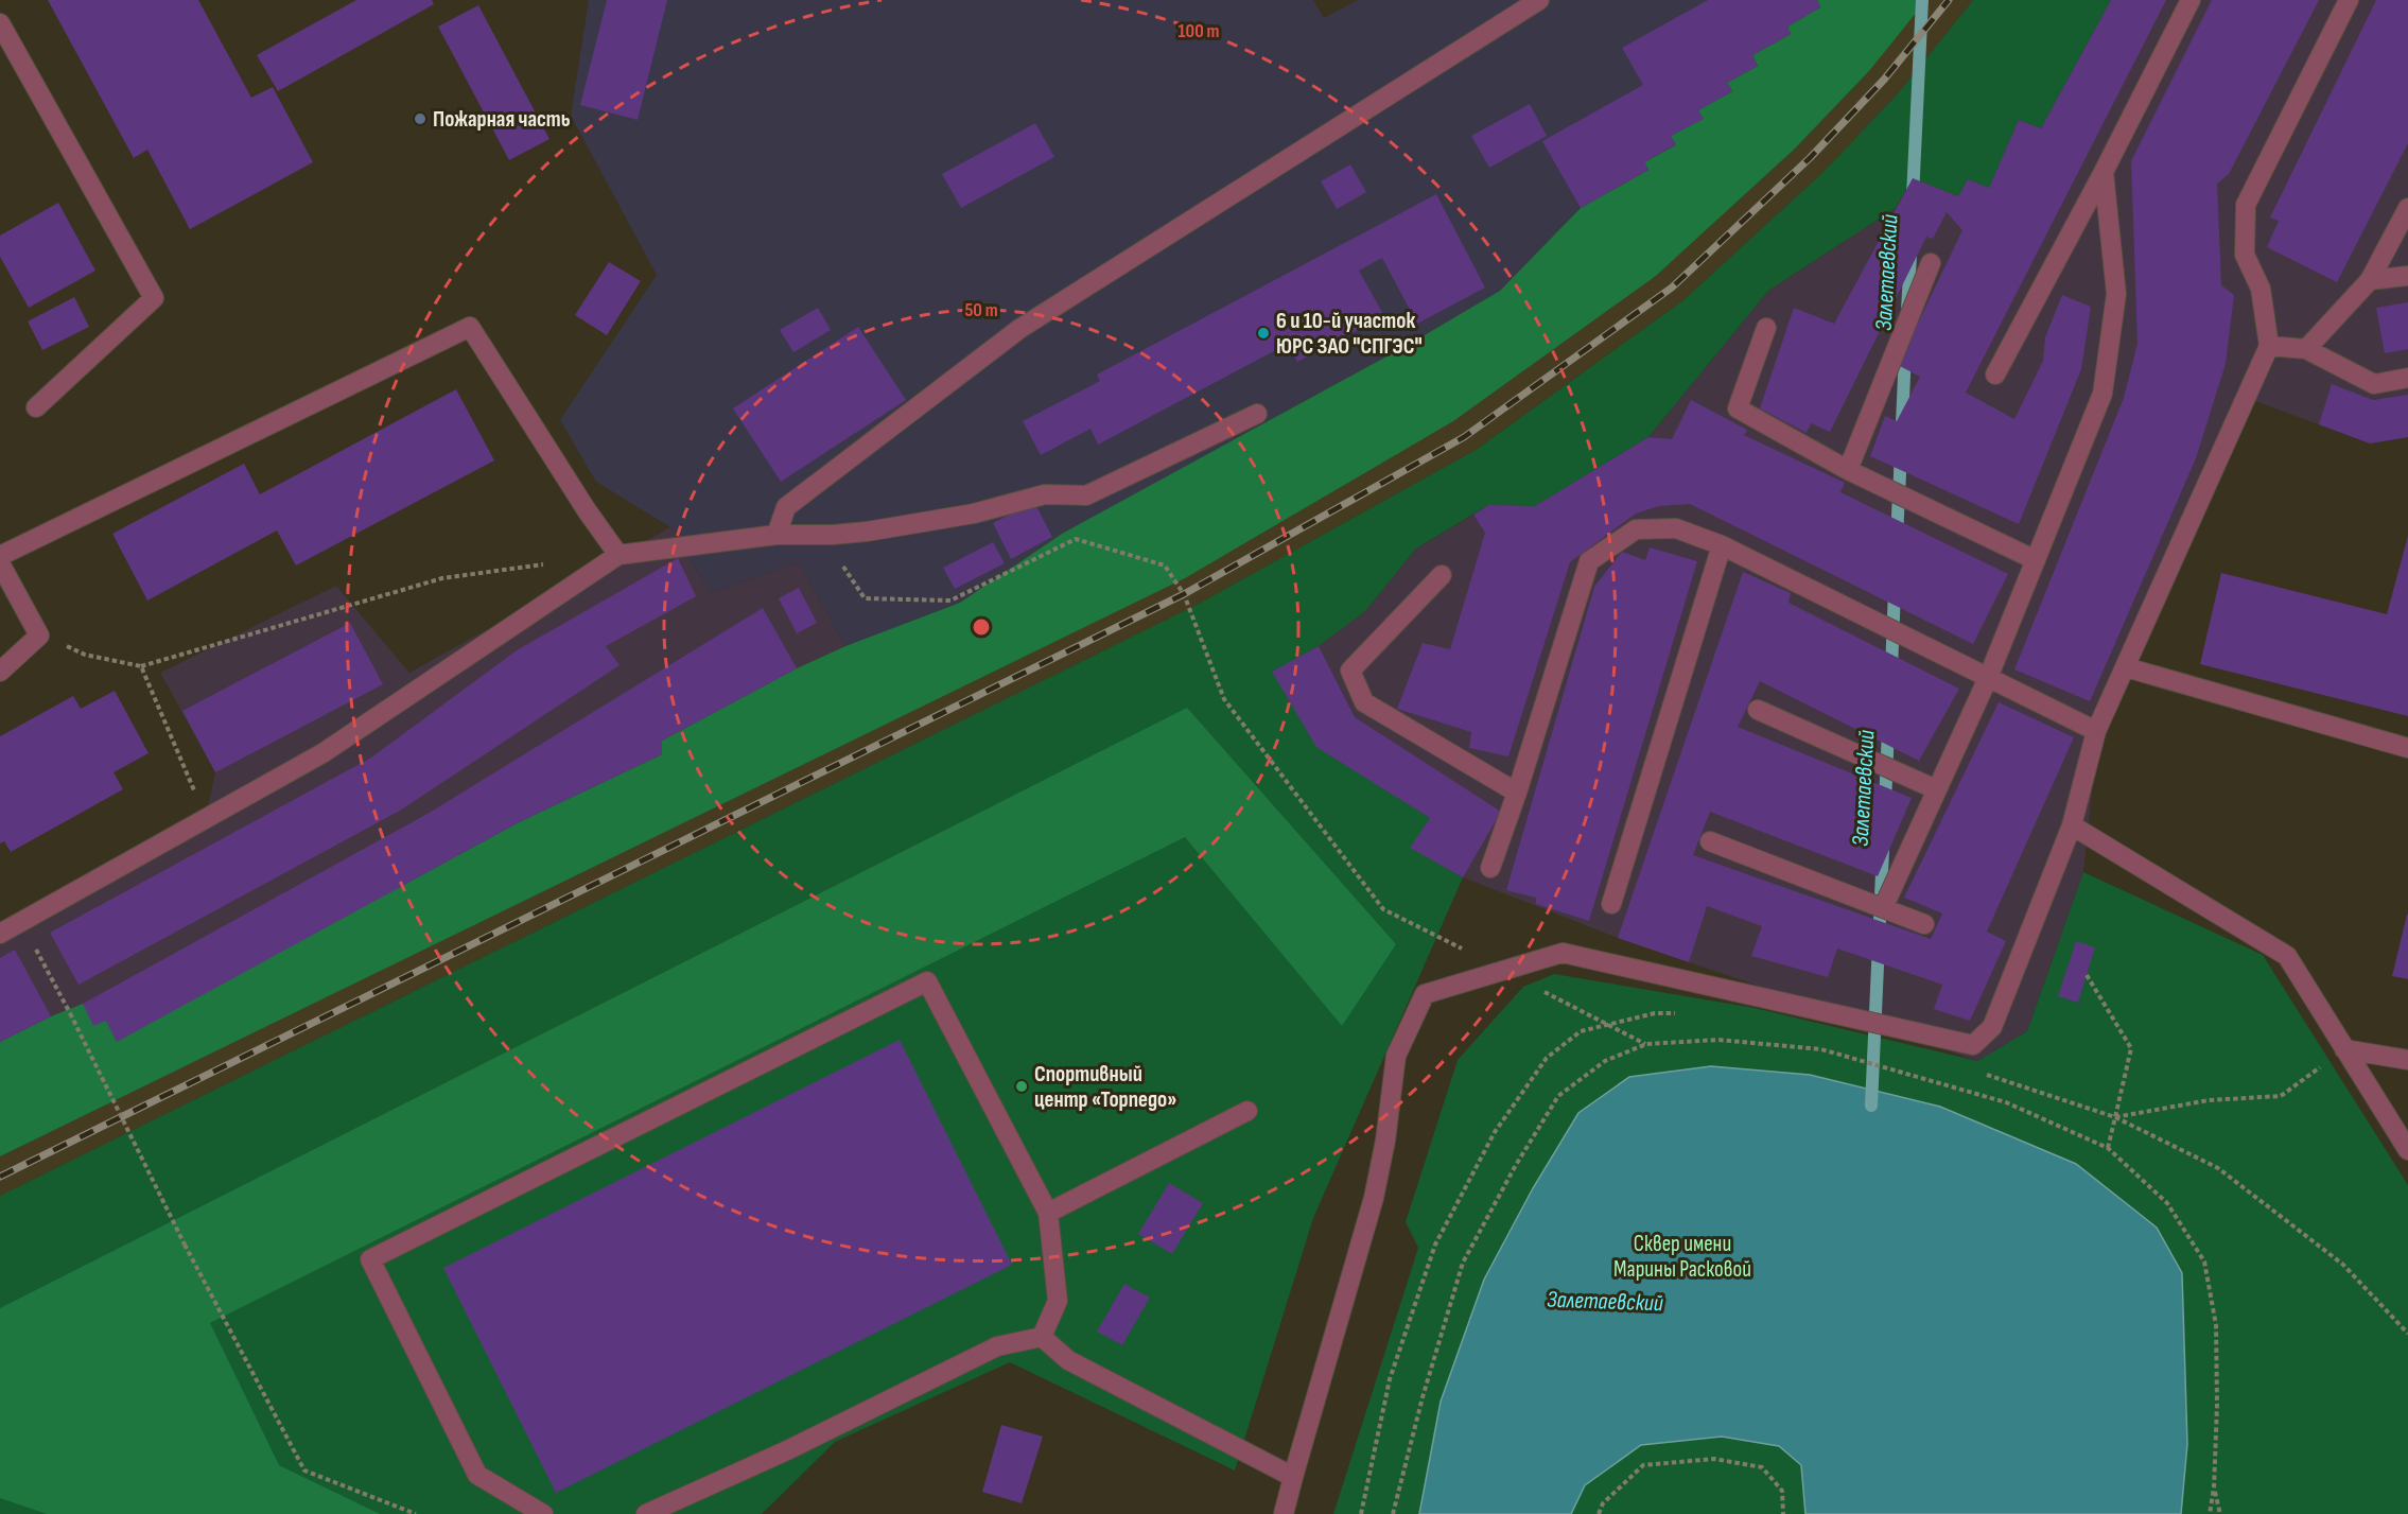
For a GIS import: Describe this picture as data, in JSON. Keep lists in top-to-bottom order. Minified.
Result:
{"water":["Залетаевский"],"parks":["Сквер имени Марины Расковой"],"places":["Пожарная часть","6 и 10-й участок ЮРС ЗАО \"СПГЭС\"","Спортивный центр «Торпедо»"],"rings":["100 m","50 m"]}
